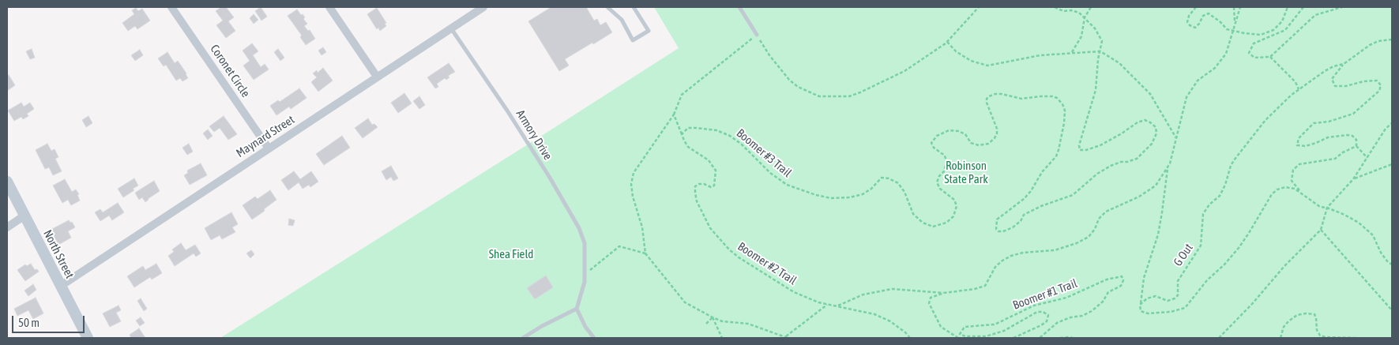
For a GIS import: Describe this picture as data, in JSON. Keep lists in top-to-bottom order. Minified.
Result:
{"streets":{"main road":["North Street"],"street":["Coronet Circle","Maynard Street"],"lane":["Armory Drive"],"path":["Boomer #3 Trail","G Out","Boomer #2 Trail","Boomer #1 Trail"]},"crossings":[["Coronet Circle","Maynard Street"],["Armory Drive","Maynard Street"],["Maynard Street","North Street"],["Boomer #3 Trail","Boomer #2 Trail"]],"parks":["Robinson State Park","Shea Field"],"scale_bar":"50 m"}
